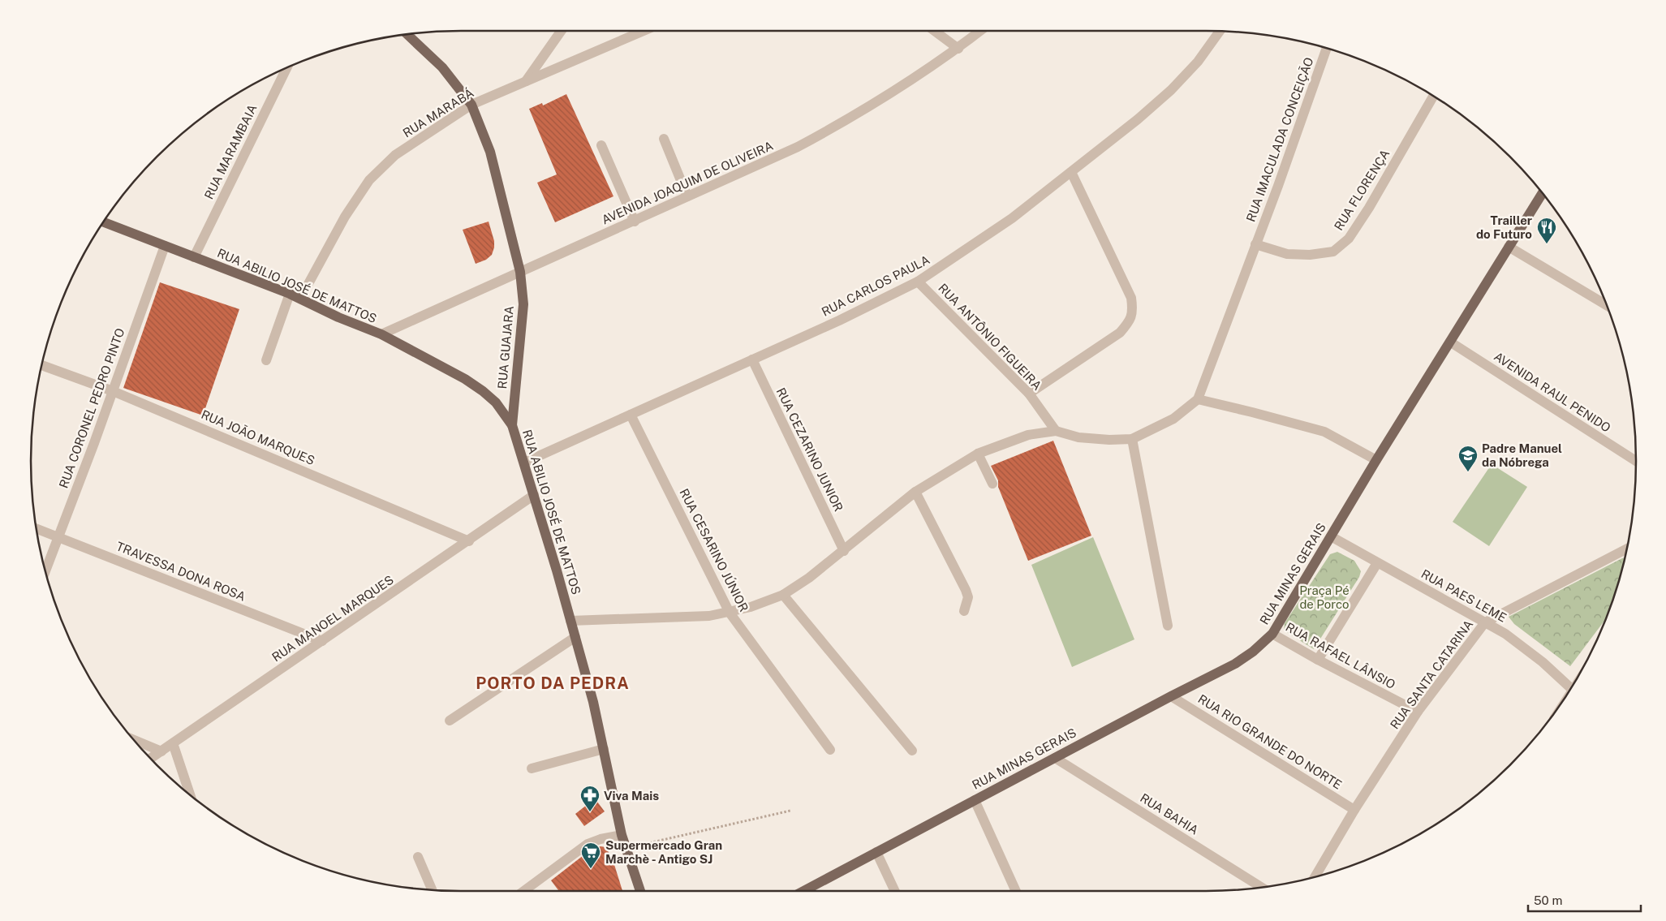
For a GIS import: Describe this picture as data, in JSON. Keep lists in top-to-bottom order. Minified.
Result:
{"streets":{"main road":["RUA ABILIO JOSÉ DE MATTOS","RUA GUAJARA","RUA MINAS GERAIS"],"street":["RUA MARABÁ","RUA IMACULADA CONCEIÇÃO","RUA MARAMBAIA","AVENIDA JOAQUIM DE OLIVEIRA","RUA FLORENÇA","RUA CARLOS PAULA","RUA ANTÔNIO FIGUEIRA","AVENIDA RAUL PENIDO","RUA CORONEL PEDRO PINTO","RUA JOÃO MARQUES","RUA CEZARINO JUNIOR","RUA CESARINO JÚNIOR","TRAVESSA DONA ROSA","RUA PAES LEME","RUA MANOEL MARQUES","RUA RAFAEL LÂNSIO","RUA SANTA CATARINA","RUA RIO GRANDE DO NORTE","RUA BAHIA"]},"crossings":[["RUA MARABÁ","RUA ABILIO JOSÉ DE MATTOS"],["RUA MARABÁ","RUA GUAJARA"],["RUA IMACULADA CONCEIÇÃO","RUA FLORENÇA"],["RUA MARAMBAIA","RUA ABILIO JOSÉ DE MATTOS"],["AVENIDA JOAQUIM DE OLIVEIRA","RUA ABILIO JOSÉ DE MATTOS"],["AVENIDA JOAQUIM DE OLIVEIRA","RUA GUAJARA"],["RUA ABILIO JOSÉ DE MATTOS","RUA CARLOS PAULA"],["RUA ABILIO JOSÉ DE MATTOS","RUA GUAJARA"],["RUA ABILIO JOSÉ DE MATTOS","RUA CORONEL PEDRO PINTO"],["RUA ABILIO JOSÉ DE MATTOS","RUA MANOEL MARQUES"],["RUA CARLOS PAULA","RUA ANTÔNIO FIGUEIRA"],["RUA CARLOS PAULA","RUA CEZARINO JUNIOR"],["RUA CARLOS PAULA","RUA CESARINO JÚNIOR"],["AVENIDA RAUL PENIDO","RUA MINAS GERAIS"],["RUA CORONEL PEDRO PINTO","RUA JOÃO MARQUES"],["RUA CORONEL PEDRO PINTO","TRAVESSA DONA ROSA"],["RUA JOÃO MARQUES","RUA MANOEL MARQUES"],["TRAVESSA DONA ROSA","RUA MANOEL MARQUES"],["RUA MINAS GERAIS","RUA PAES LEME"],["RUA MINAS GERAIS","RUA RAFAEL LÂNSIO"],["RUA MINAS GERAIS","RUA RIO GRANDE DO NORTE"],["RUA MINAS GERAIS","RUA BAHIA"],["RUA PAES LEME","RUA SANTA CATARINA"],["RUA RAFAEL LÂNSIO","RUA SANTA CATARINA"],["RUA SANTA CATARINA","RUA RIO GRANDE DO NORTE"]],"districts":["PORTO DA PEDRA"],"parks":["Praça Pé de Porco"],"places":{"restaurant":["Trailler do Futuro"],"school or university":["Padre Manuel da Nóbrega"],"pharmacy":["Viva Mais"],"supermarket":["Supermercado Gran Marchè - Antigo SJ"]},"scale_bar":"50 m"}
